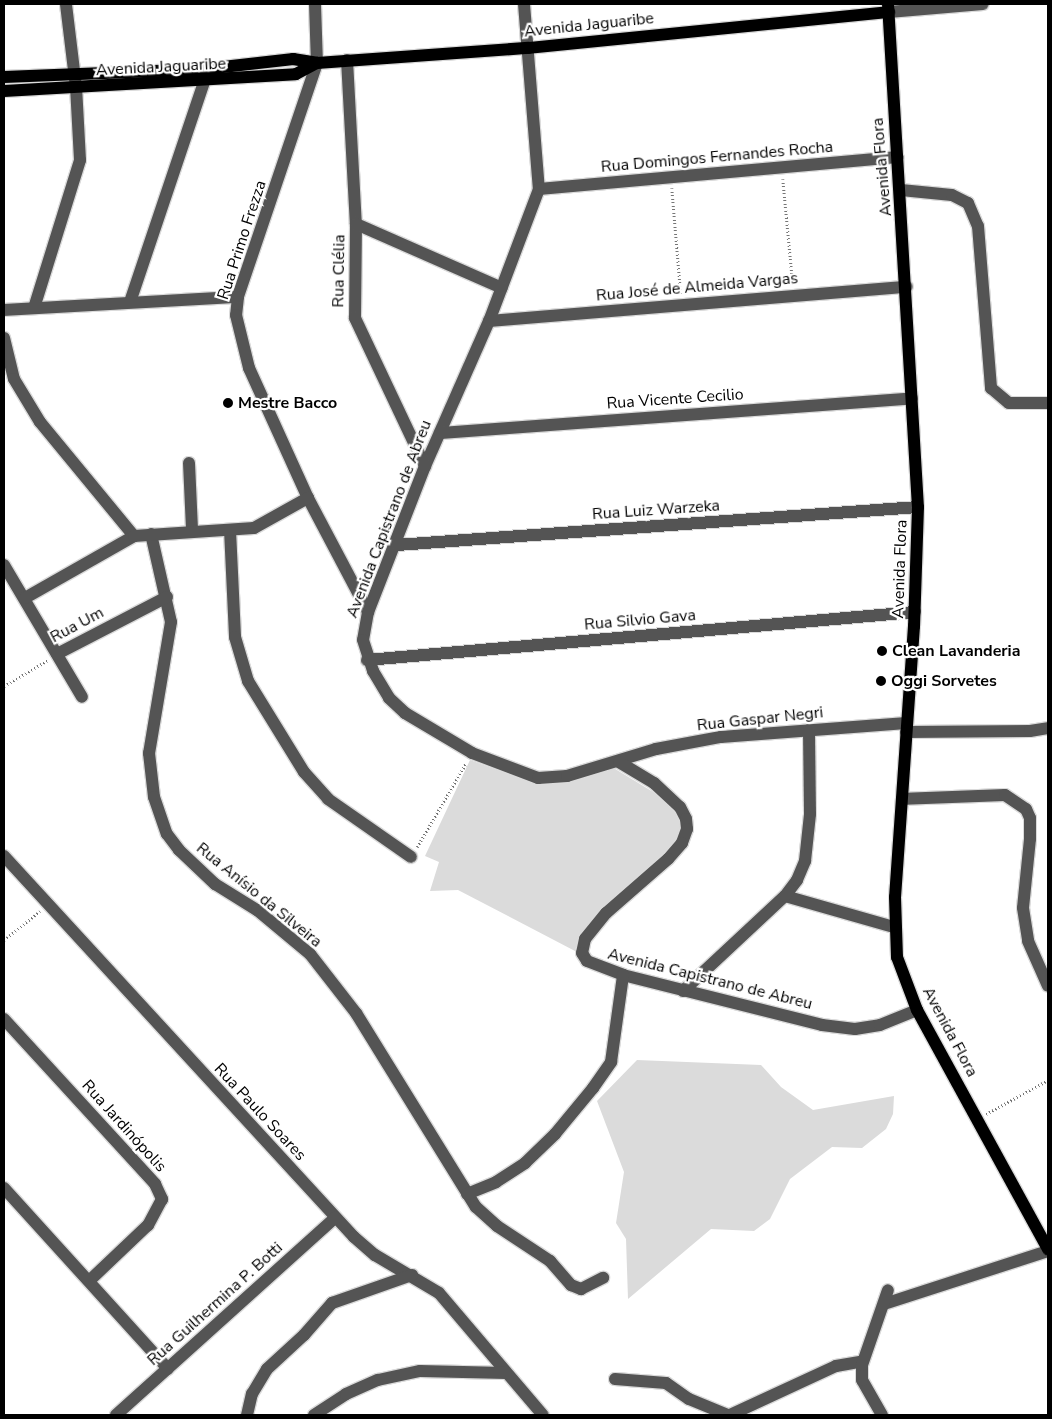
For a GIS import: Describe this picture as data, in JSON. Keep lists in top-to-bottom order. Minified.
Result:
{"streets":{"main road":["Avenida Jaguaribe","Avenida Flora"],"street":["Rua Domingos Fernandes Rocha","Rua Primo Frezza","Rua Clélia","Rua José de Almeida Vargas","Rua Vicente Cecilio","Rua Luiz Warzeka","Avenida Capistrano de Abreu","Rua Silvio Gava","Rua Um","Rua Gaspar Negri","Rua Anísio da Silveira","Rua Paulo Soares","Rua Jardinópolis","Rua Guilhermina P. Botti"]},"crossings":[["Avenida Jaguaribe","Avenida Flora"],["Avenida Jaguaribe","Rua Primo Frezza"],["Avenida Jaguaribe","Rua Clélia"],["Avenida Jaguaribe","Avenida Capistrano de Abreu"],["Rua Domingos Fernandes Rocha","Avenida Flora"],["Rua Domingos Fernandes Rocha","Avenida Capistrano de Abreu"],["Avenida Flora","Rua José de Almeida Vargas"],["Avenida Flora","Rua Vicente Cecilio"],["Avenida Flora","Rua Luiz Warzeka"],["Avenida Flora","Avenida Capistrano de Abreu"],["Avenida Flora","Rua Silvio Gava"],["Avenida Flora","Rua Gaspar Negri"],["Rua Primo Frezza","Avenida Capistrano de Abreu"],["Rua Clélia","Avenida Capistrano de Abreu"],["Rua José de Almeida Vargas","Avenida Capistrano de Abreu"],["Rua Vicente Cecilio","Avenida Capistrano de Abreu"],["Rua Luiz Warzeka","Avenida Capistrano de Abreu"],["Avenida Capistrano de Abreu","Rua Silvio Gava"],["Avenida Capistrano de Abreu","Rua Gaspar Negri"],["Rua Um","Rua Anísio da Silveira"],["Rua Paulo Soares","Rua Guilhermina P. Botti"]],"places":["Mestre Bacco","Clean Lavanderia","Oggi Sorvetes"]}
